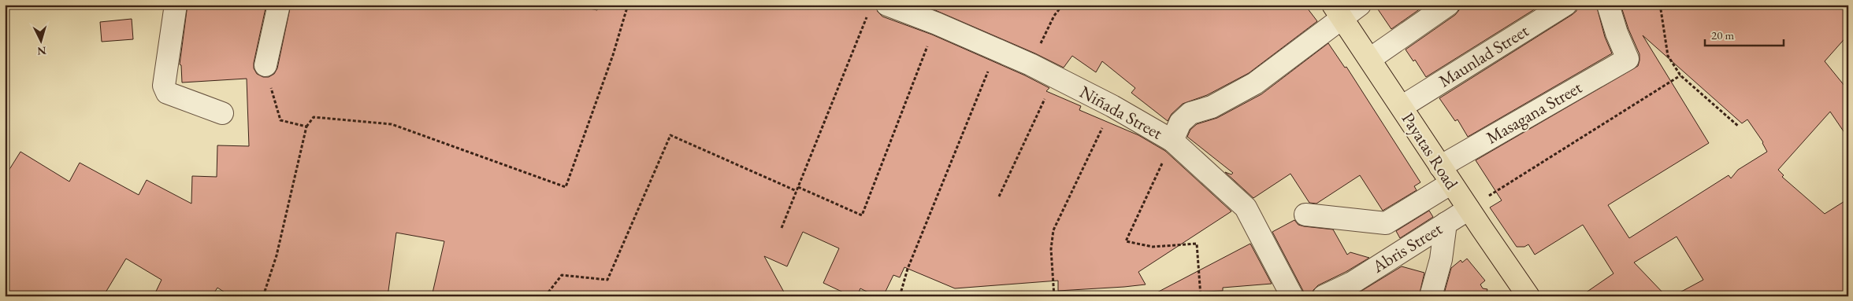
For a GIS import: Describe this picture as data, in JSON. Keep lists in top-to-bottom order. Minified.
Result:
{"streets":{"main road":["Payatas Road"],"street":["Maunlad Street","Niñada Street","Masagana Street","Abris Street"]},"crossings":[["Maunlad Street","Payatas Road"],["Masagana Street","Payatas Road"],["Payatas Road","Abris Street"]],"scale_bar":"20 m","north":"bottom"}
